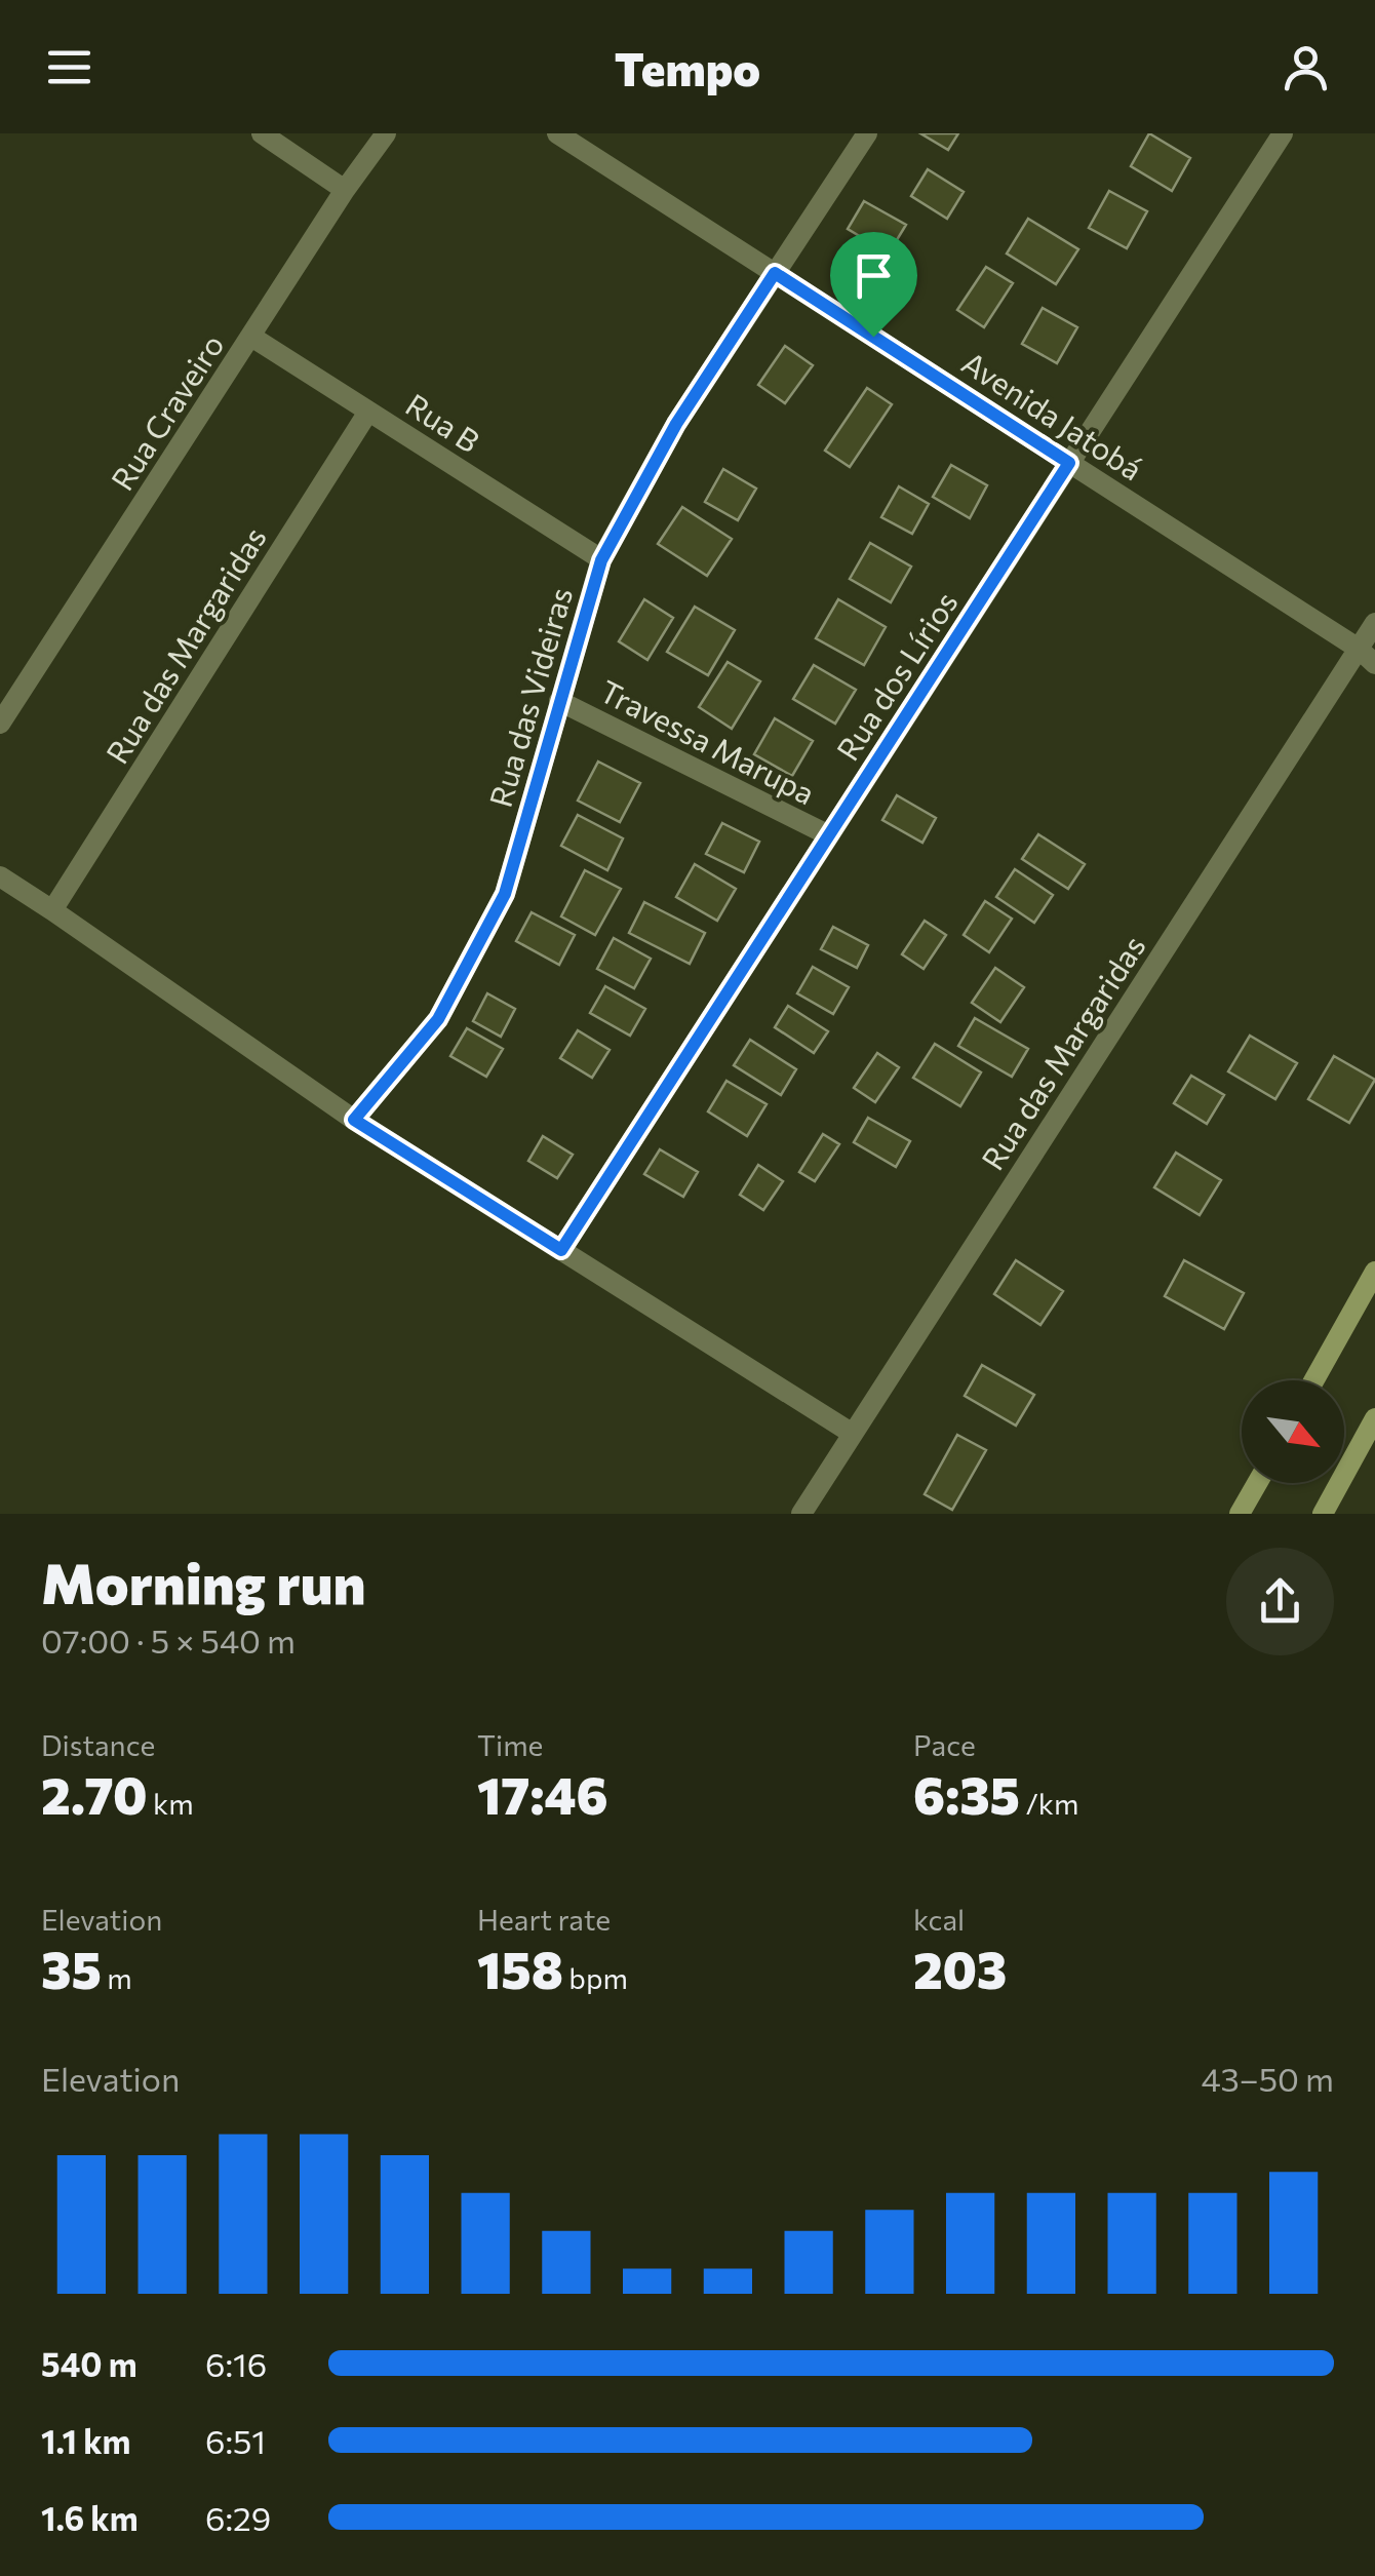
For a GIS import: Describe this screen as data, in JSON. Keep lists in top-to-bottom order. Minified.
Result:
{"streets":{"street":["Rua Craveiro","Avenida Jatobá","Rua B","Rua das Margaridas","Rua dos Lírios","Rua das Videiras","Travessa Marupa"]},"crossings":[["Rua Craveiro","Rua B"],["Avenida Jatobá","Rua das Margaridas"],["Avenida Jatobá","Rua dos Lírios"],["Avenida Jatobá","Rua das Videiras"],["Rua B","Rua das Margaridas"],["Rua B","Rua das Videiras"],["Rua dos Lírios","Travessa Marupa"],["Rua das Videiras","Travessa Marupa"]],"north":"bottom right","page":{"header":"Tempo","heading":["Morning run","07:00 · 5 × 540 m"],"stats":[["Distance","2.70 km"],["Time","17:46"],["Pace","6:35 /km"],["Elevation","35 m"],["Heart rate","158 bpm"],["kcal","203"]],"chart":["Elevation","43–50 m"],"list":[{"name":"540 m","note":"6:16"},{"name":"1.1 km","note":"6:51"},{"name":"1.6 km","note":"6:29"}]}}
